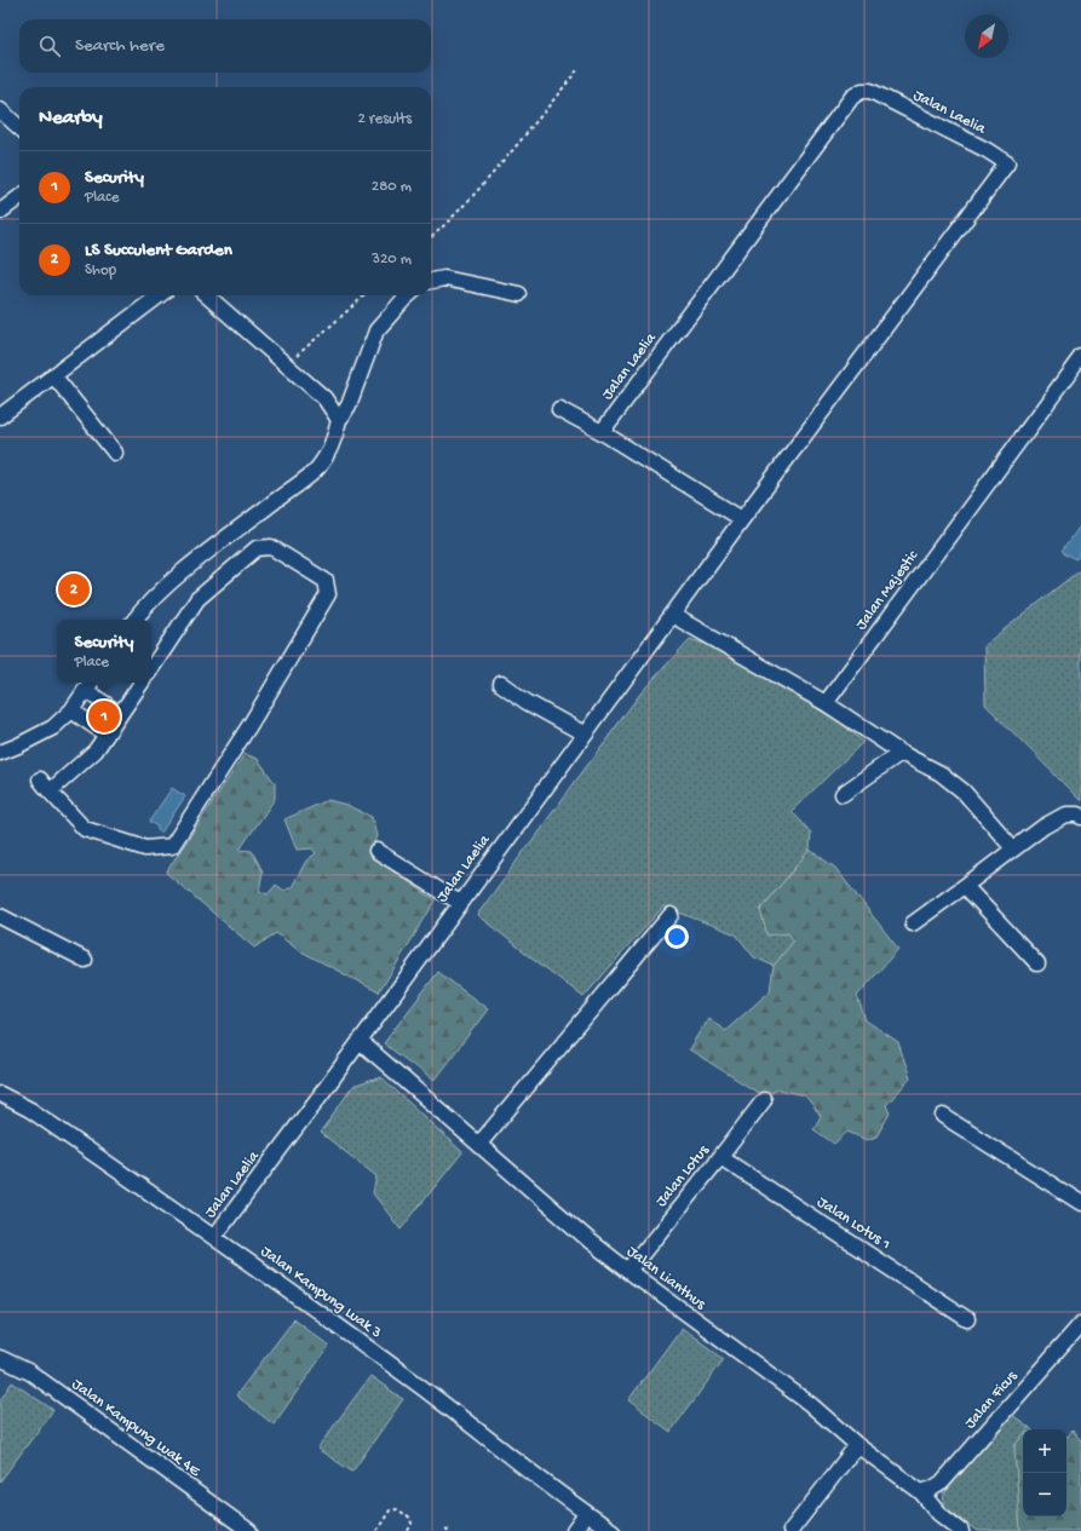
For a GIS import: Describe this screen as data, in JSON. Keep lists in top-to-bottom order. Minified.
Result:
{"streets":{"street":["Jalan Laelia","Jalan Majestic","Jalan Lotus","Jalan Lotus 1","Jalan Lianthus","Jalan Kampung Luak 3","Jalan Ficus","Jalan Kampung Luak 4E"]},"crossings":[["Jalan Laelia","Jalan Lianthus"],["Jalan Laelia","Jalan Kampung Luak 3"],["Jalan Lotus","Jalan Lotus 1"],["Jalan Lotus","Jalan Lianthus"],["Jalan Lianthus","Jalan Ficus"]],"north":"bottom left","page":{"search":"Search here","heading":["Nearby","2 results"],"list":[{"mark":"1","name":"Security","note":"Place","value":"280 m"},{"mark":"2","name":"LS Succulent Garden","note":"Shop","value":"320 m"}],"pins":["2","1"],"popup":["Security","Place"],"map_buttons":["+","−"]}}
